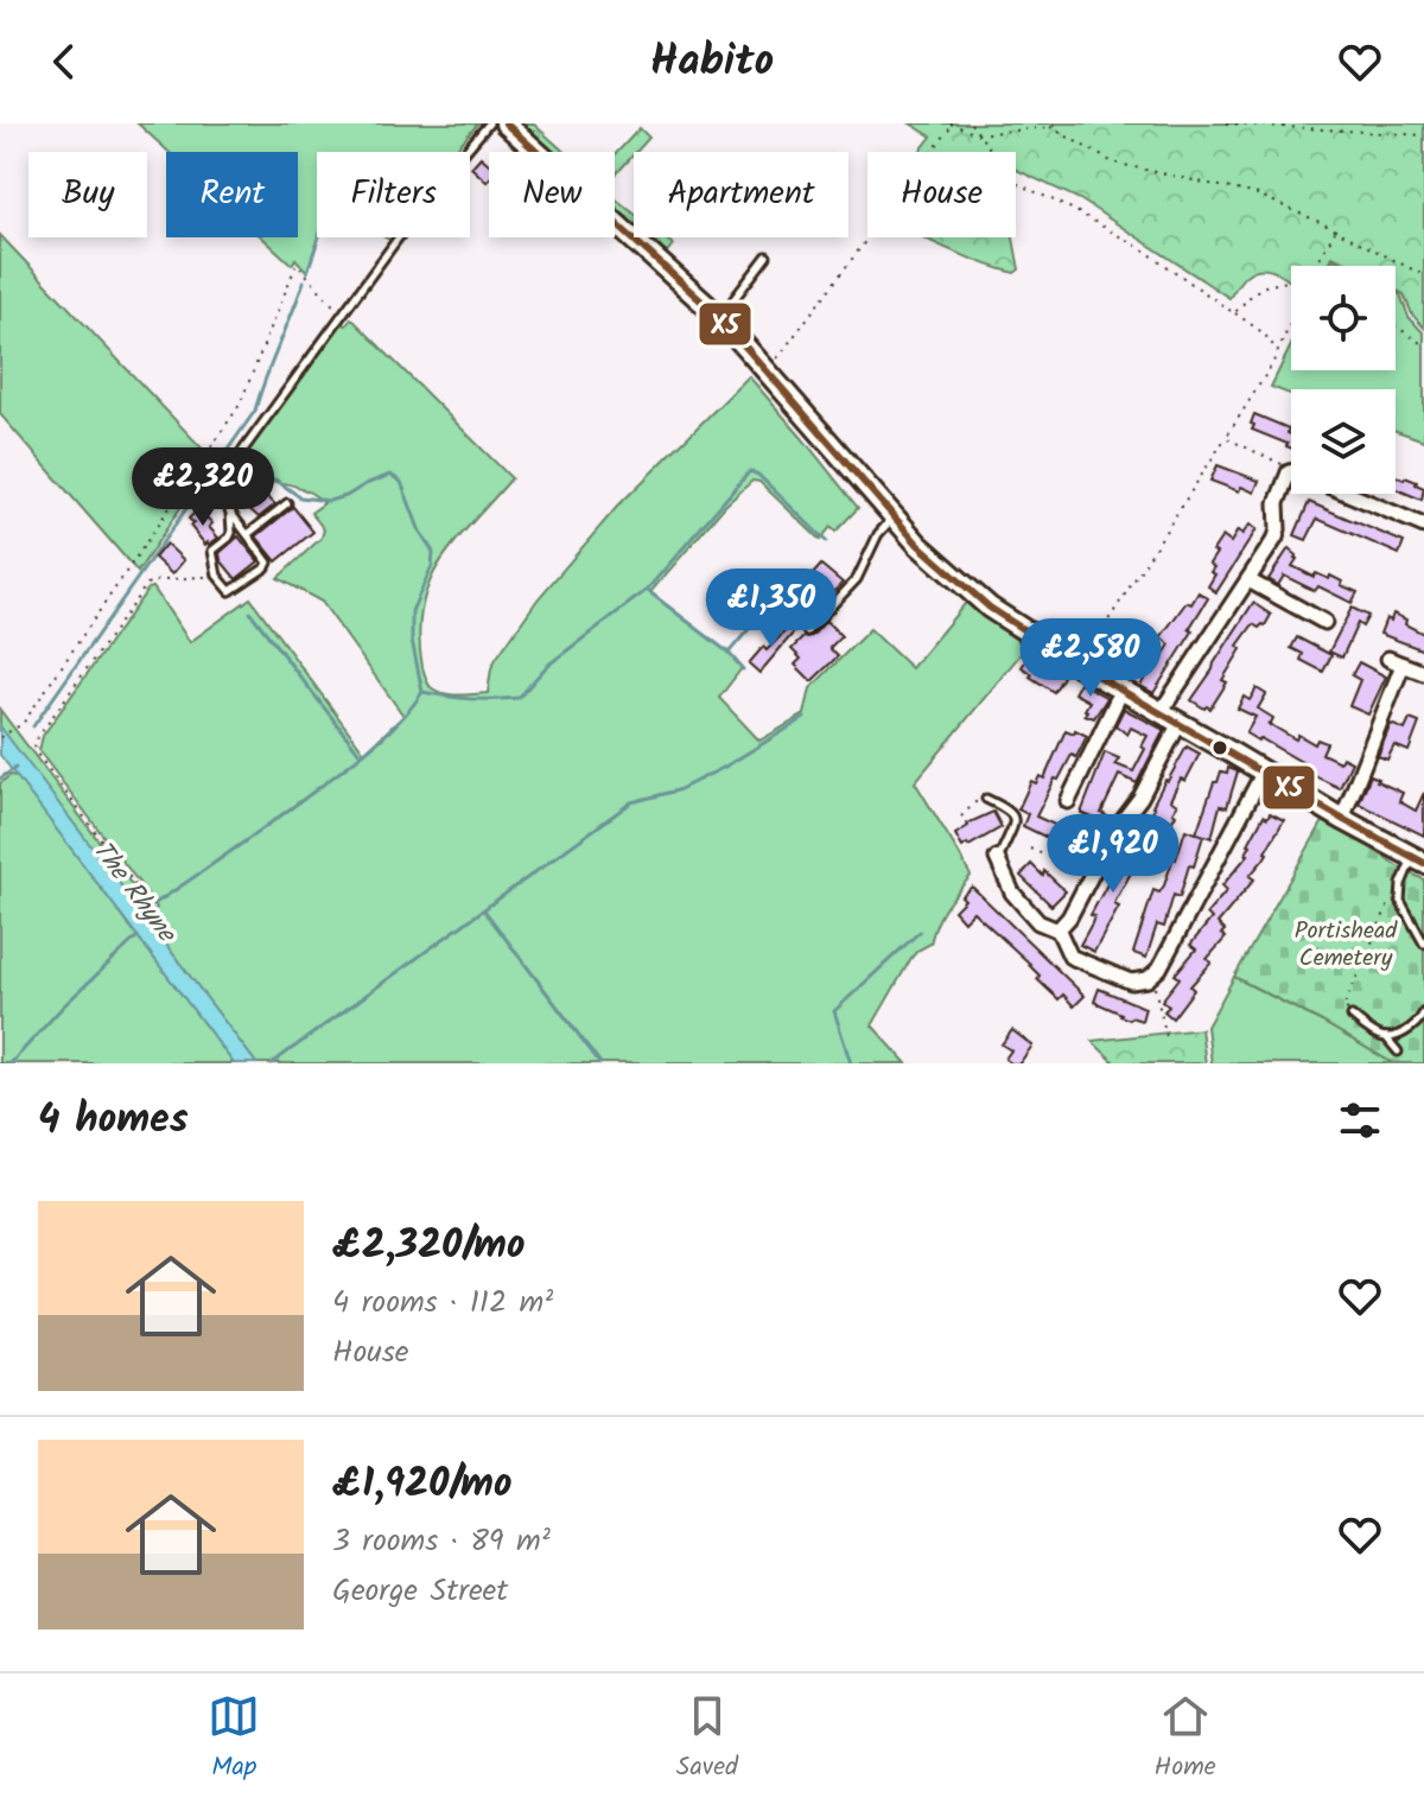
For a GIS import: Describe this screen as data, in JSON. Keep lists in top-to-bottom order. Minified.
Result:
{"water":["The Rhyne"],"parks":["Portishead Cemetery"],"lines":["transit line X5"],"page":{"header":"Habito","chip":["Buy","Rent","Filters","New","Apartment","House"],"price":["£2,320","£1,350","£2,580","£1,920"],"heading":"4 homes","list":[{"name":"£2,320/mo","note":"4 rooms · 112 m² · House"},{"name":"£1,920/mo","note":"3 rooms · 89 m² · George Street"}],"tabs":["Map","Saved","Home"]}}
